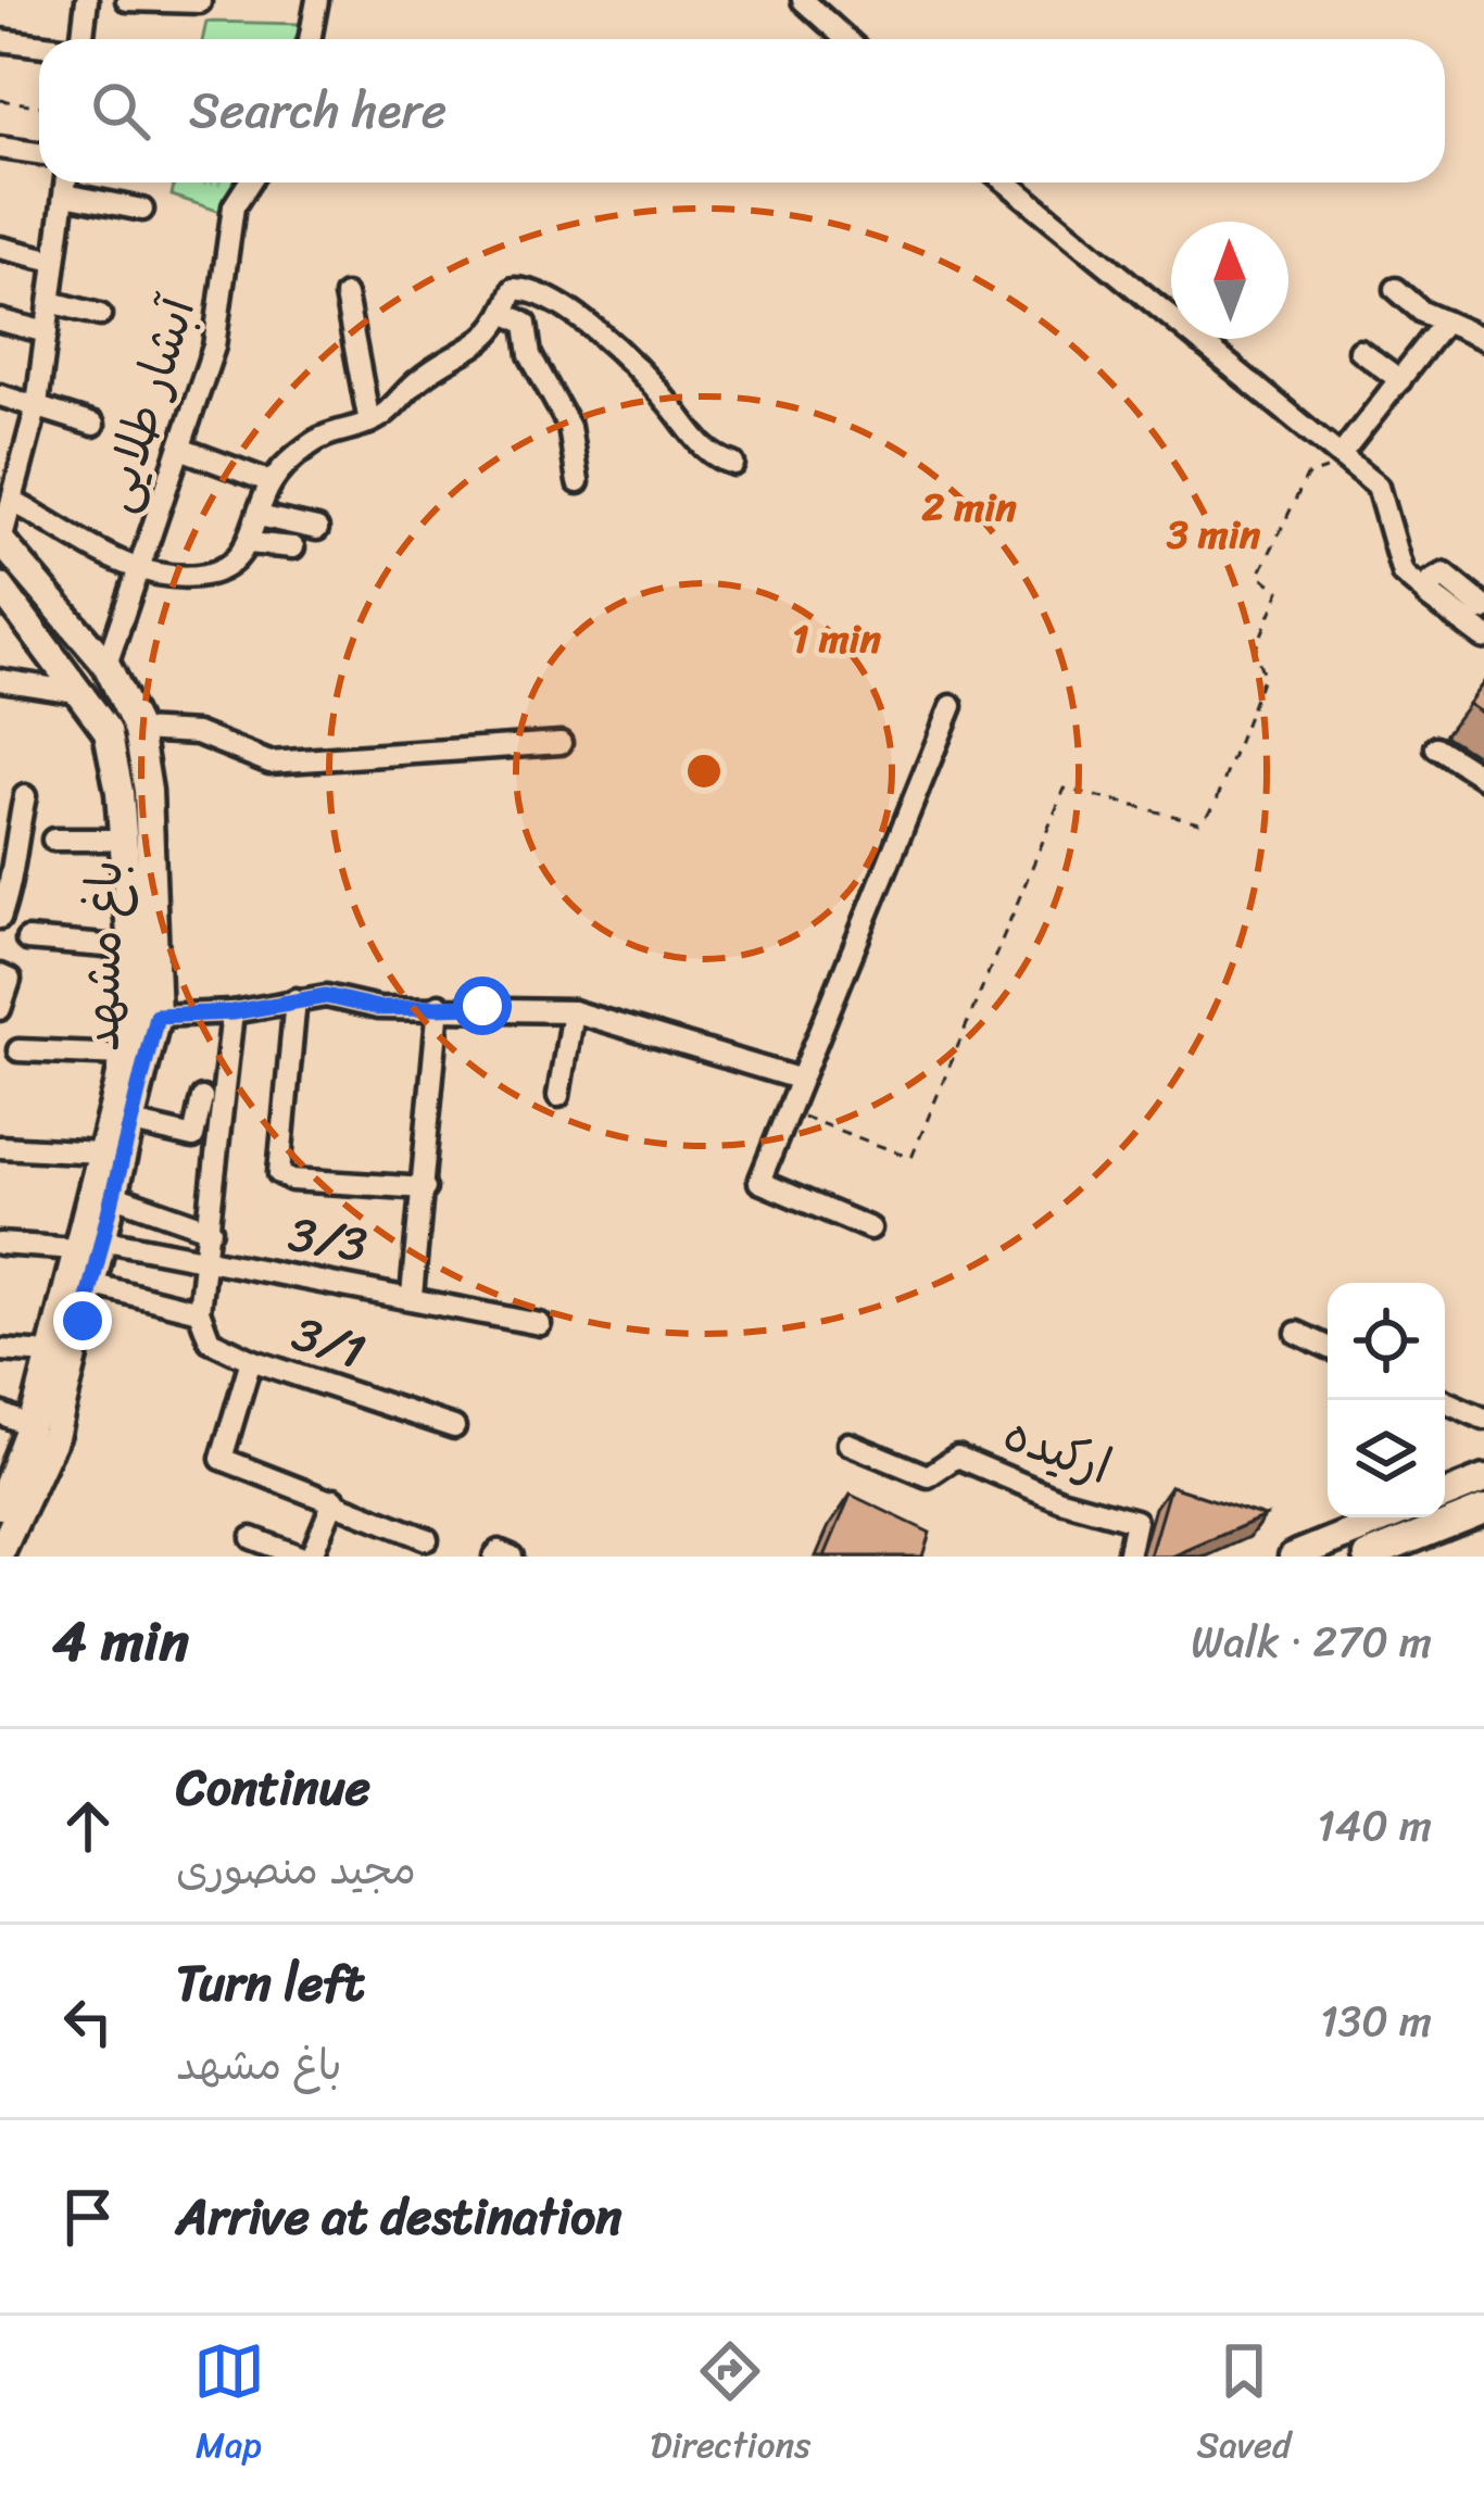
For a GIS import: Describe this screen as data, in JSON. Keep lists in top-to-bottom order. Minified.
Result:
{"streets":{"main road":["باغ مشهد"],"street":["آبشار طلایی","3/3","3/1","ارکیده"]},"crossings":[["آبشار طلایی","باغ مشهد"],["باغ مشهد","3/3"]],"north":"top","page":{"search":"Search here","heading":["4 min","Walk · 270 m"],"list":[["Continue","مجید منصوری","140 m"],["Turn left","باغ مشهد","130 m"],"Arrive at destination"],"nav":["Map","Directions","Saved"]},"rings":["2 min","3 min","1 min"]}
